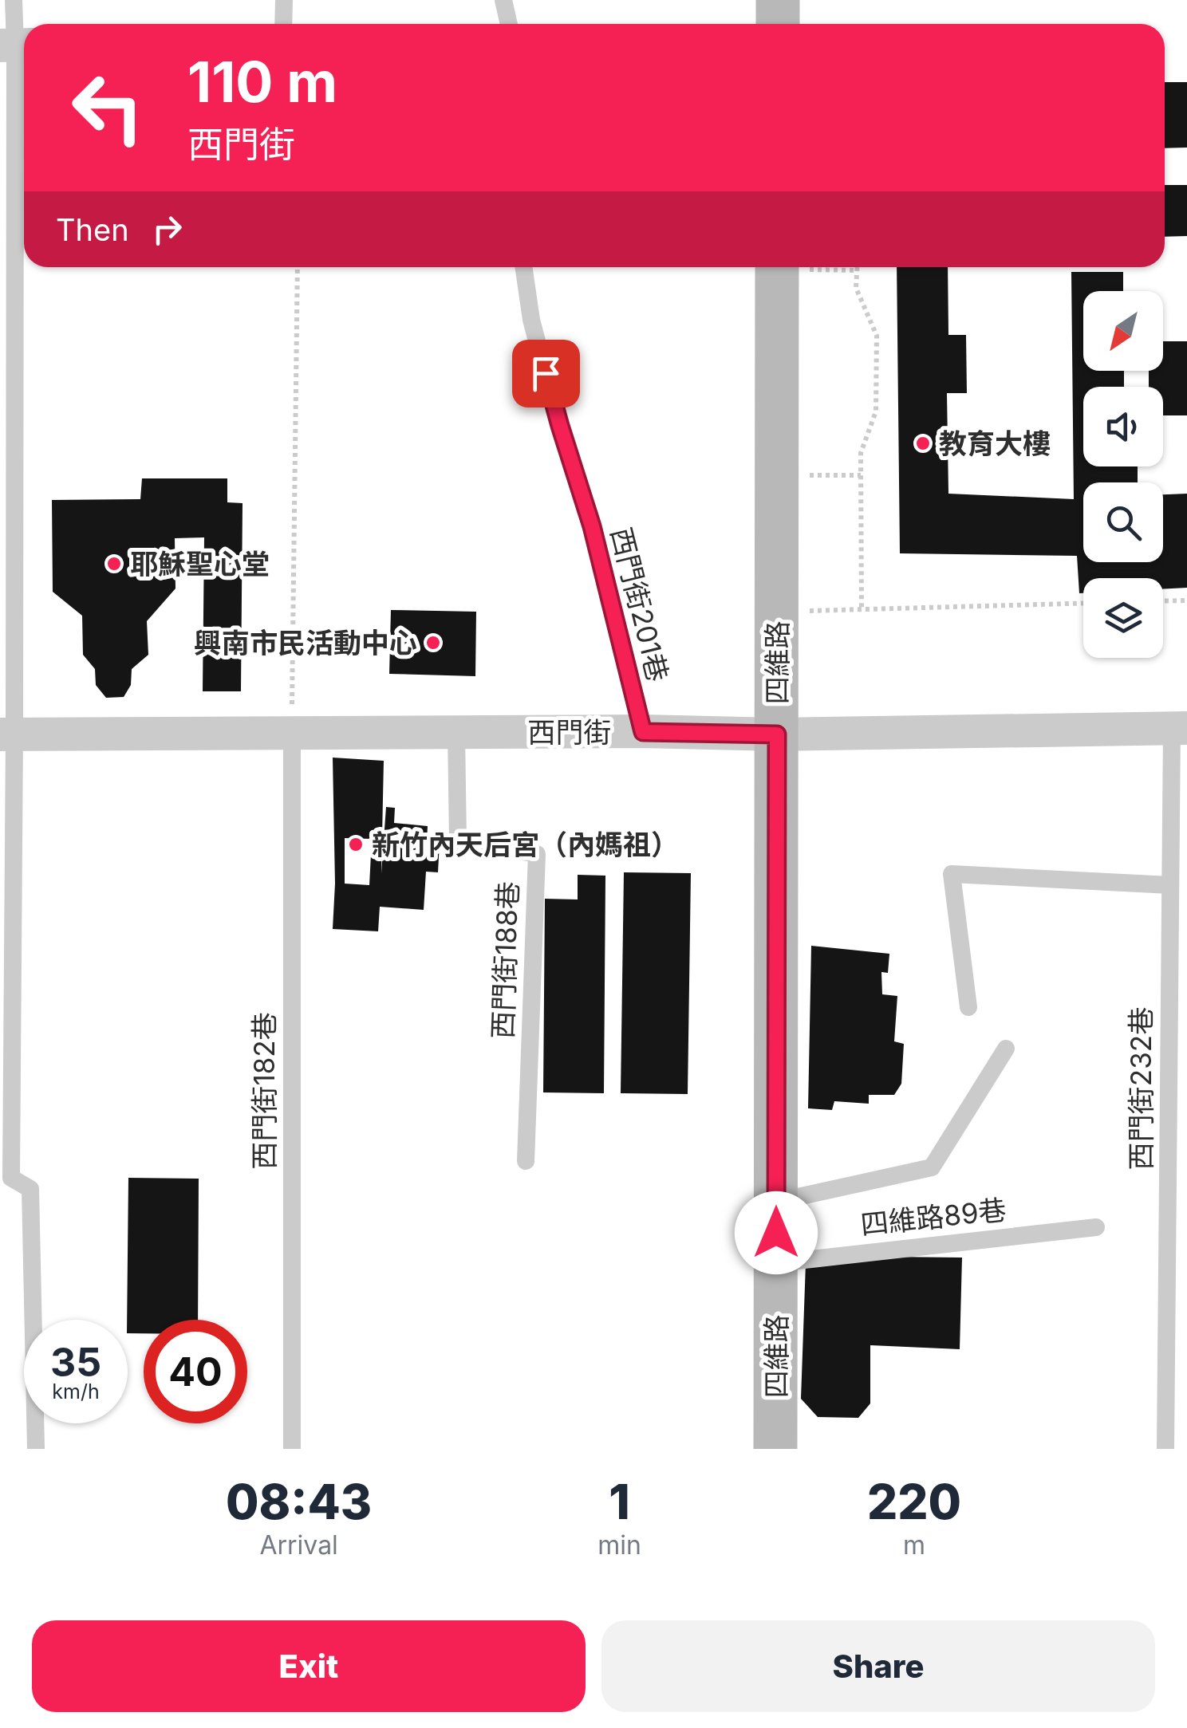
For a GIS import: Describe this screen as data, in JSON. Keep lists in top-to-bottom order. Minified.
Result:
{"streets":{"street":["四維路","西門街"],"lane":["西門街201巷","西門街188巷","西門街232巷","西門街182巷","四維路89巷"]},"crossings":[["西門街201巷","西門街"],["四維路","西門街"],["四維路","四維路89巷"],["西門街","西門街188巷"],["西門街","西門街232巷"],["西門街","西門街182巷"]],"places":["教育大樓","耶穌聖心堂","興南市民活動中心","新竹內天后宮（內媽祖）"],"north":"bottom left","page":{"turn":["110 m","西門街"],"then":"Then","speed":"35 km/h","limit":"40","eta":["08:43","Arrival","1","min","220","m"],"buttons":["Exit","Share"]}}
